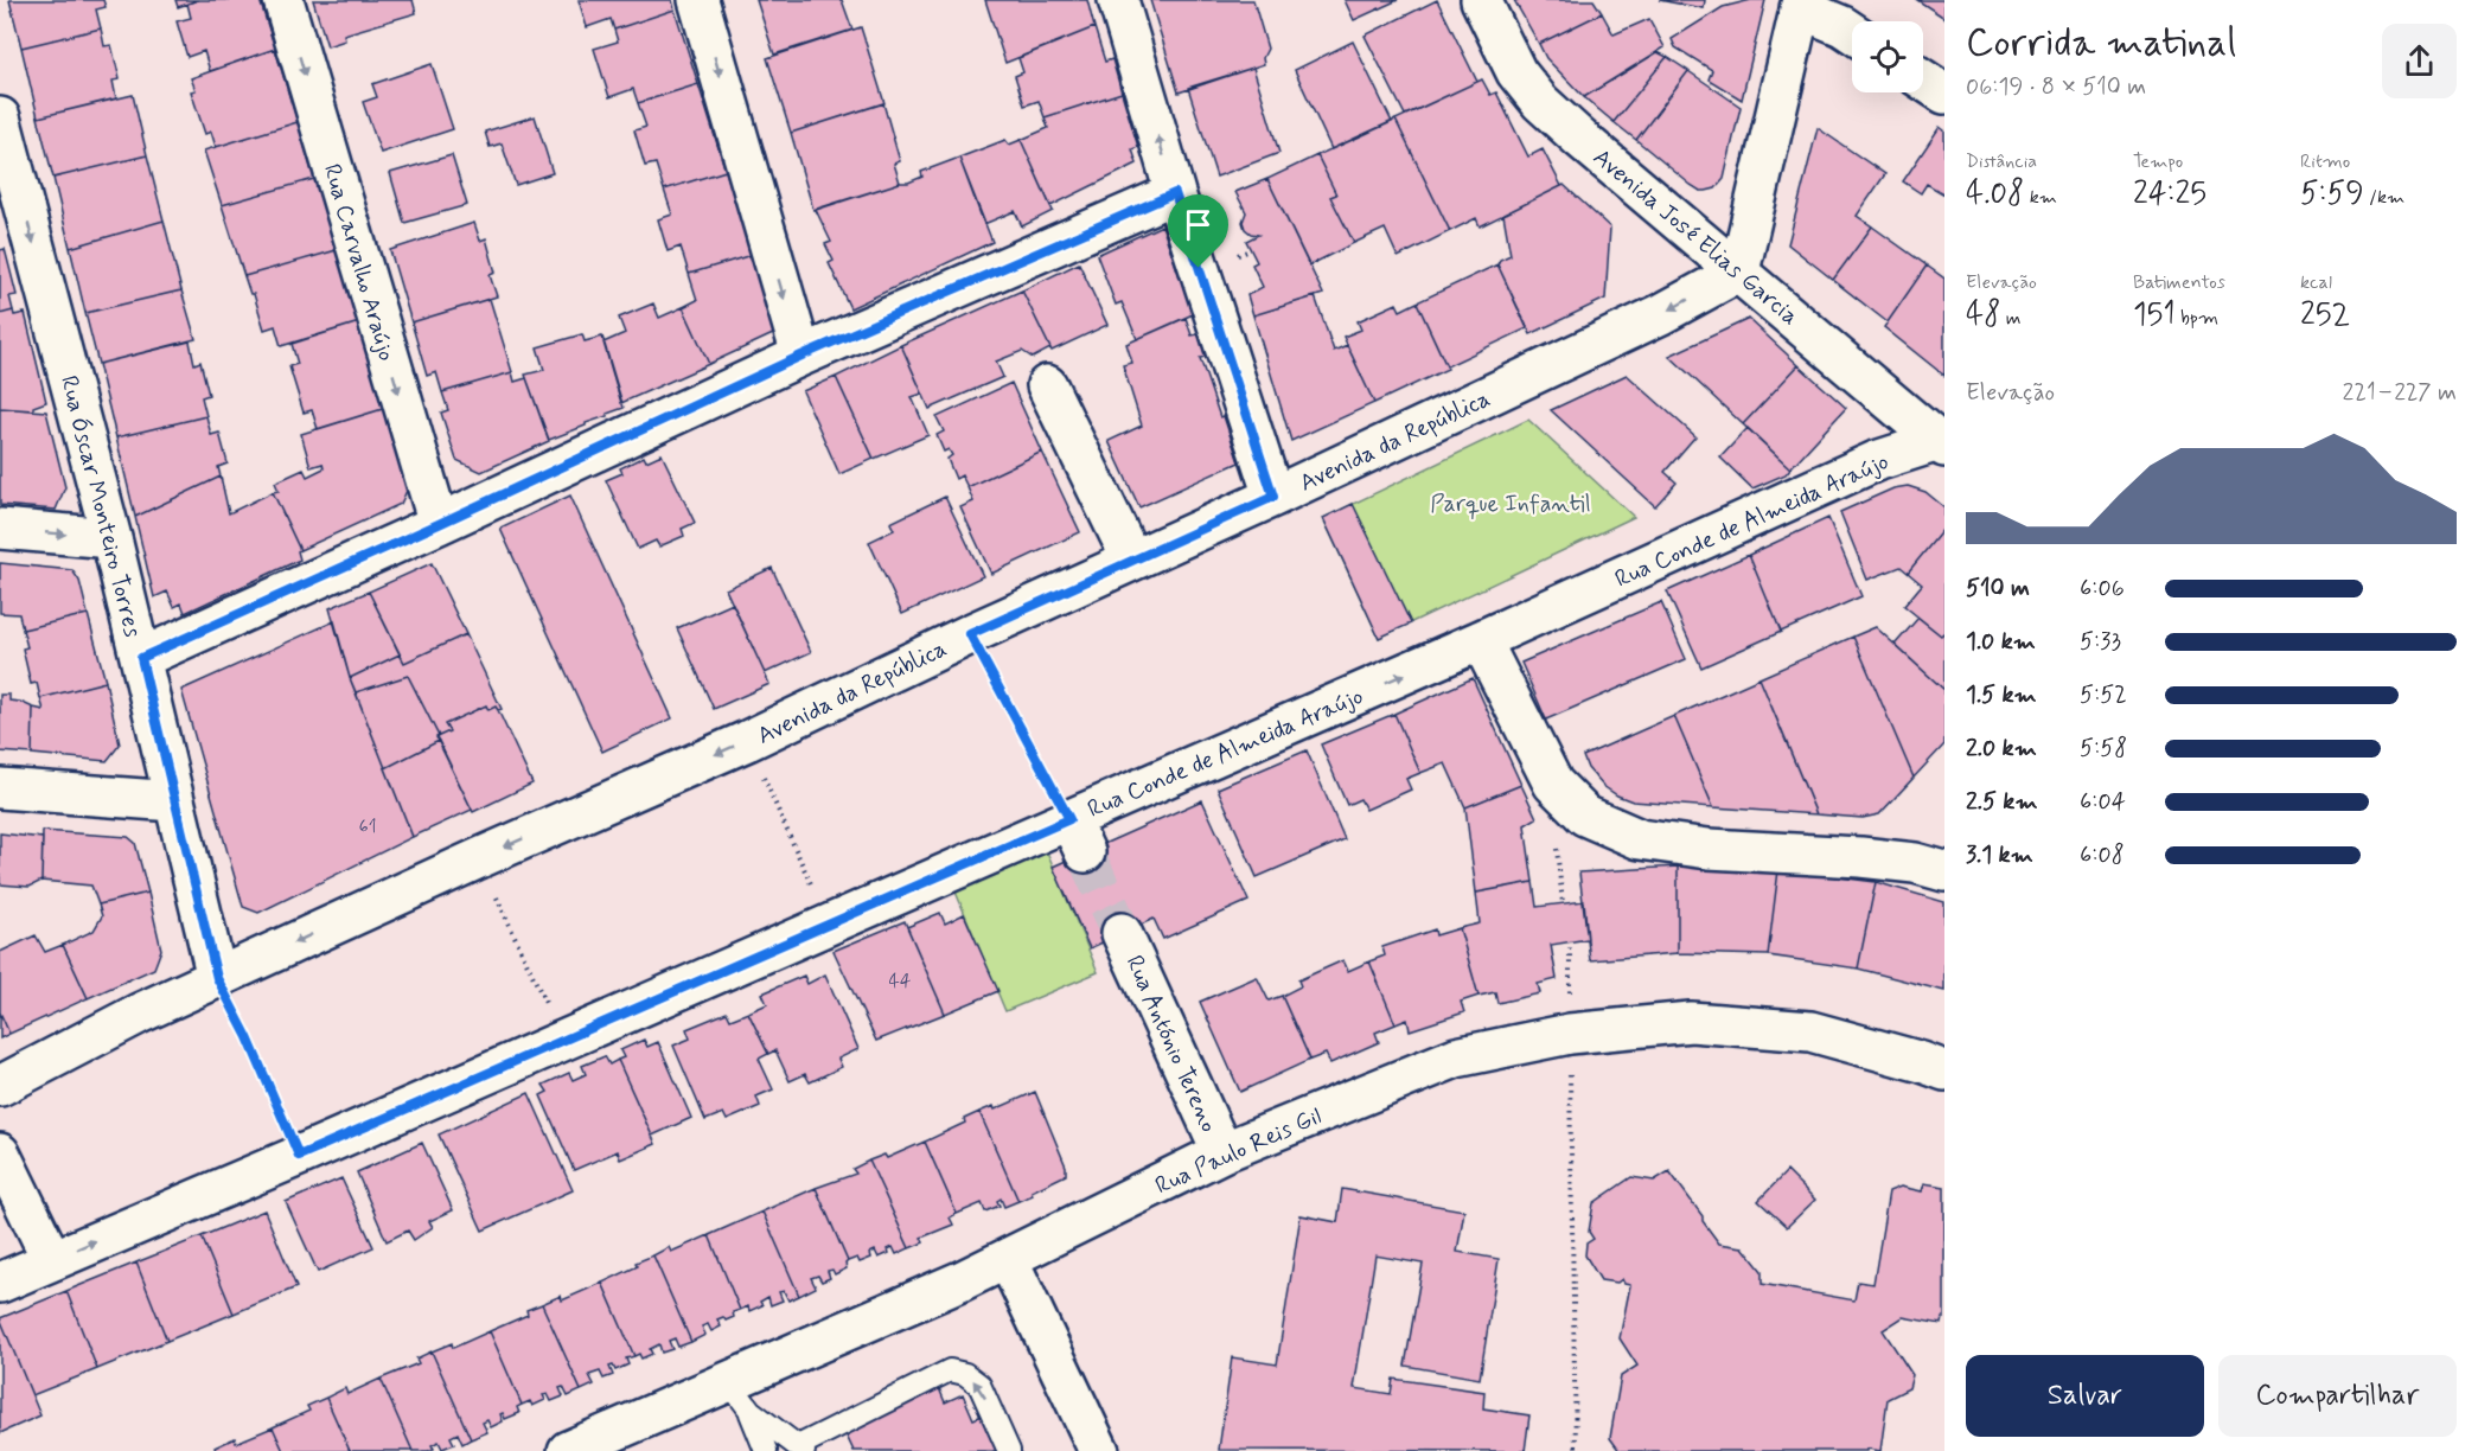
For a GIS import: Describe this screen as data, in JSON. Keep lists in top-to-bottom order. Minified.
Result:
{"streets":{"street":["Avenida José Elias Garcia","Rua Carvalho Araújo","Avenida da República","Rua Óscar Monteiro Torres","Rua Conde de Almeida Araújo","Rua António Tereno","Rua Paulo Reis Gil"]},"crossings":[["Avenida José Elias Garcia","Avenida da República"],["Avenida José Elias Garcia","Rua Conde de Almeida Araújo"],["Avenida da República","Rua Óscar Monteiro Torres"],["Rua António Tereno","Rua Paulo Reis Gil"]],"one_way":["Rua Carvalho Araújo","Rua Óscar Monteiro Torres"],"parks":["Parque Infantil"],"house_numbers":["61","44"],"page":{"heading":["Corrida matinal","06:19 · 8 × 510 m"],"stats":[["Distância","4.08 km"],["Tempo","24:25"],["Ritmo","5:59 /km"],["Elevação","48 m"],["Batimentos","151 bpm"],["kcal","252"]],"chart":["Elevação","221–227 m"],"list":[{"name":"510 m","note":"6:06"},{"name":"1.0 km","note":"5:33"},{"name":"1.5 km","note":"5:52"},{"name":"2.0 km","note":"5:58"},{"name":"2.5 km","note":"6:04"},{"name":"3.1 km","note":"6:08"}],"buttons":["Salvar","Compartilhar"]}}
